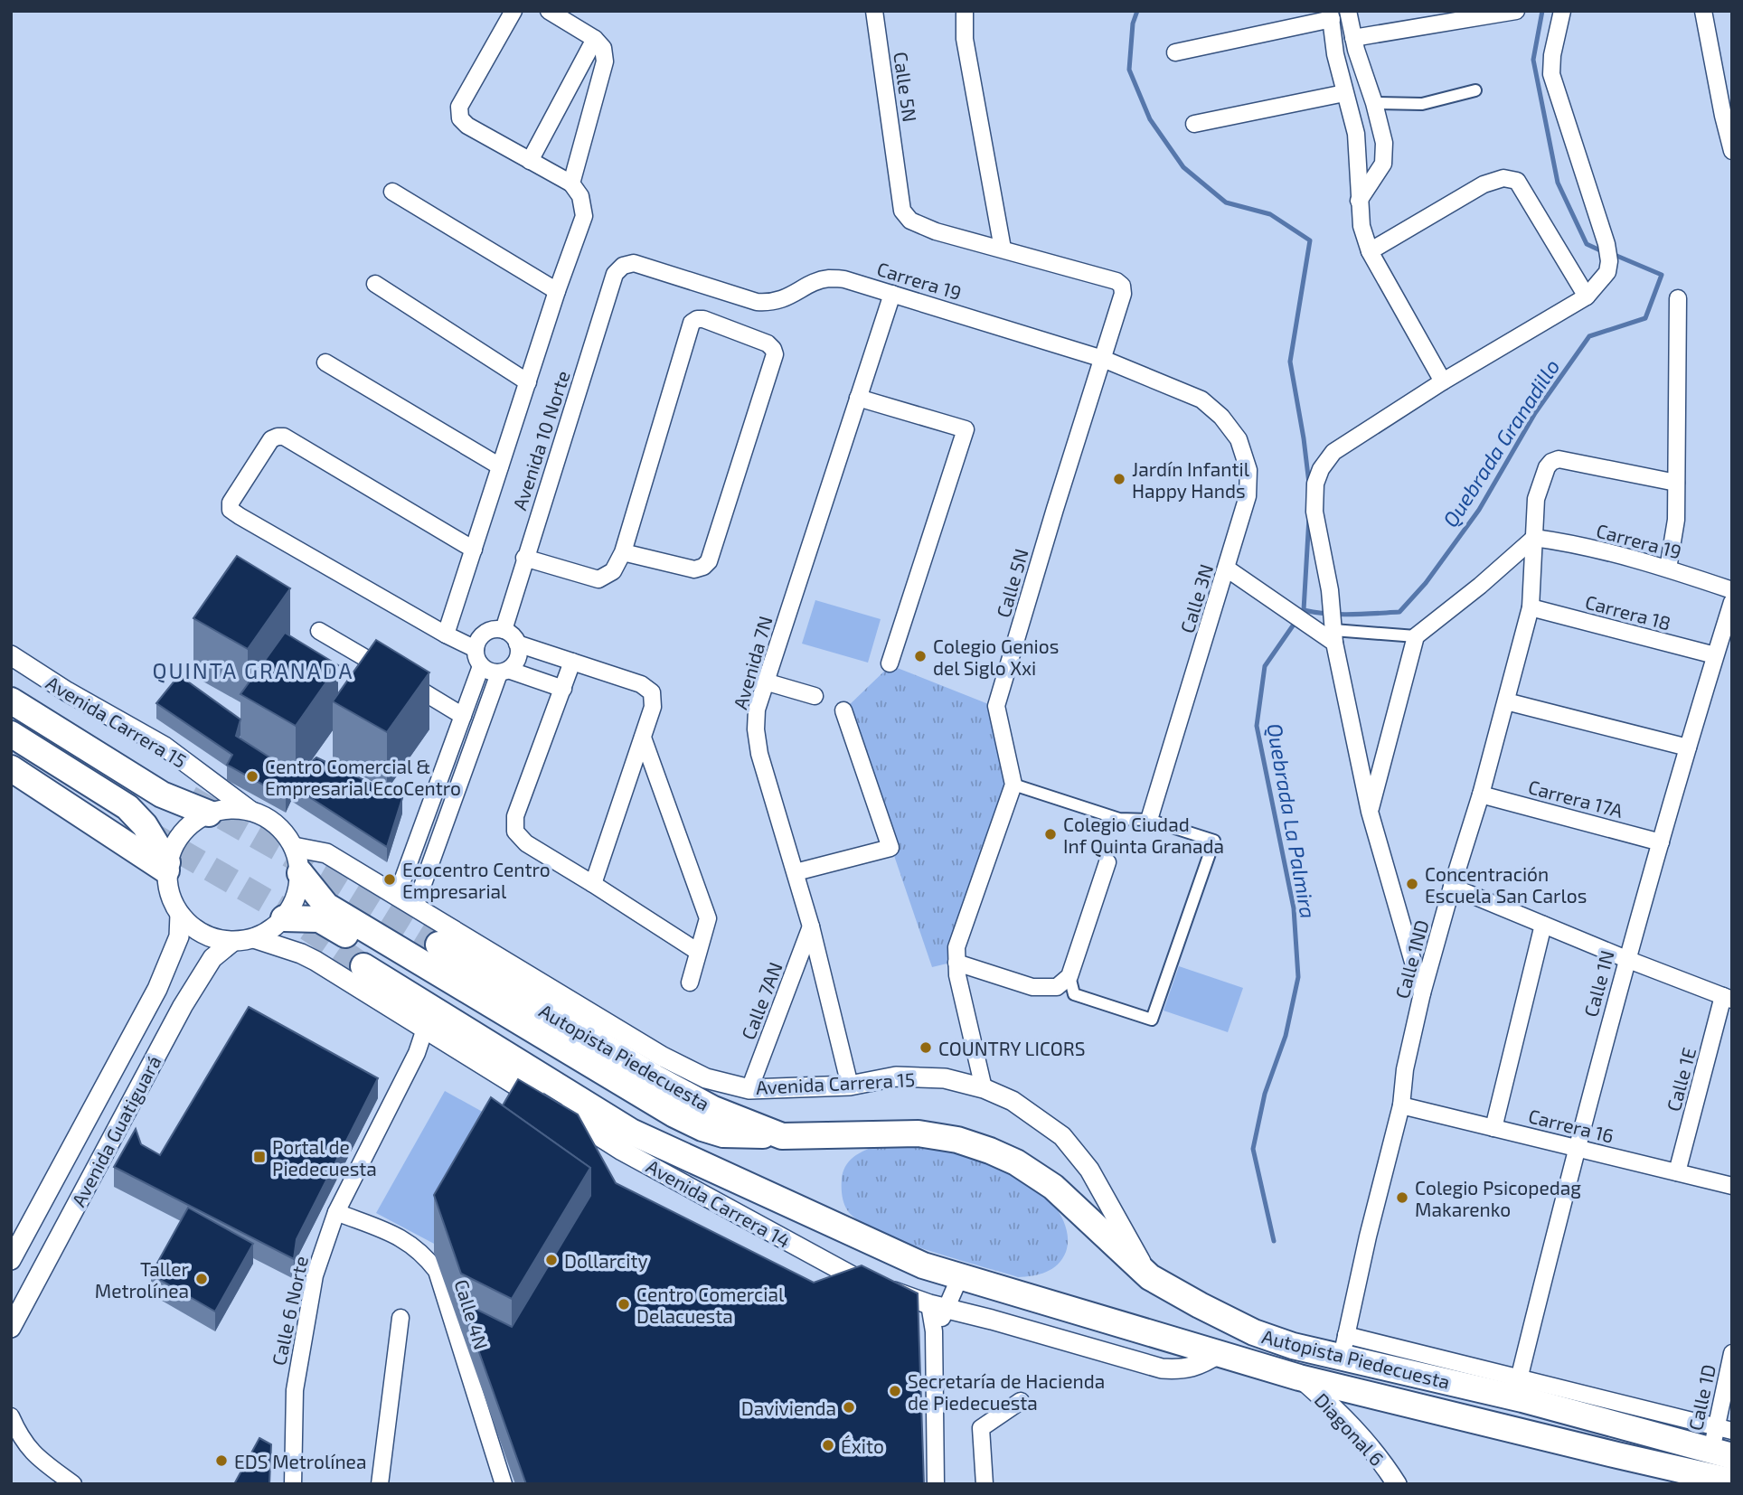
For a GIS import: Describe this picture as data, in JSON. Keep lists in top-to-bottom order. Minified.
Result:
{"streets":{"highway":["Autopista Piedecuesta"],"street":["Calle 5N","Carrera 19","Avenida 10 Norte","Calle 3N","Carrera 18","Avenida 7N","Avenida Carrera 15","Carrera 17A","Calle 1ND","Calle 1N","Calle 7AN","Calle 1E","Carrera 16","Avenida Guatiguará","Avenida Carrera 14","Calle 6 Norte","Calle 4N","Calle 1D","Diagonal 6"]},"crossings":[["Calle 5N","Carrera 19"],["Carrera 19","Avenida 10 Norte"],["Carrera 19","Calle 3N"],["Carrera 19","Avenida 7N"],["Carrera 19","Calle 1ND"],["Carrera 18","Calle 1ND"],["Carrera 18","Calle 1N"],["Avenida 7N","Avenida Carrera 15"],["Avenida 7N","Calle 7AN"],["Avenida Carrera 15","Calle 7AN"],["Avenida Carrera 15","Autopista Piedecuesta"],["Avenida Carrera 15","Avenida Guatiguará"],["Avenida Carrera 15","Avenida Carrera 14"],["Carrera 17A","Calle 1ND"],["Carrera 17A","Calle 1N"],["Calle 1ND","Autopista Piedecuesta"],["Calle 1ND","Carrera 16"],["Calle 1N","Carrera 16"],["Autopista Piedecuesta","Avenida Carrera 14"],["Autopista Piedecuesta","Calle 1D"],["Autopista Piedecuesta","Diagonal 6"],["Calle 1E","Carrera 16"],["Avenida Guatiguará","Avenida Carrera 14"],["Avenida Carrera 14","Calle 6 Norte"],["Calle 6 Norte","Calle 4N"]],"districts":["QUINTA GRANADA"],"water":["Quebrada Granadillo","Quebrada La Palmira"],"places":{"other":["Jardín Infantil Happy Hands","Colegio Genios del Siglo Xxi","Centro Comercial & Empresarial EcoCentro","Colegio Ciudad Inf Quinta Granada","Ecocentro Centro Empresarial","Concentración Escuela San Carlos","COUNTRY LICORS","Colegio Psicopedag Makarenko","Dollarcity","Taller Metrolínea","Centro Comercial Delacuesta","Secretaría de Hacienda de Piedecuesta","Davivienda","Éxito","EDS Metrolínea"],"transit":["Portal de Piedecuesta"]}}
